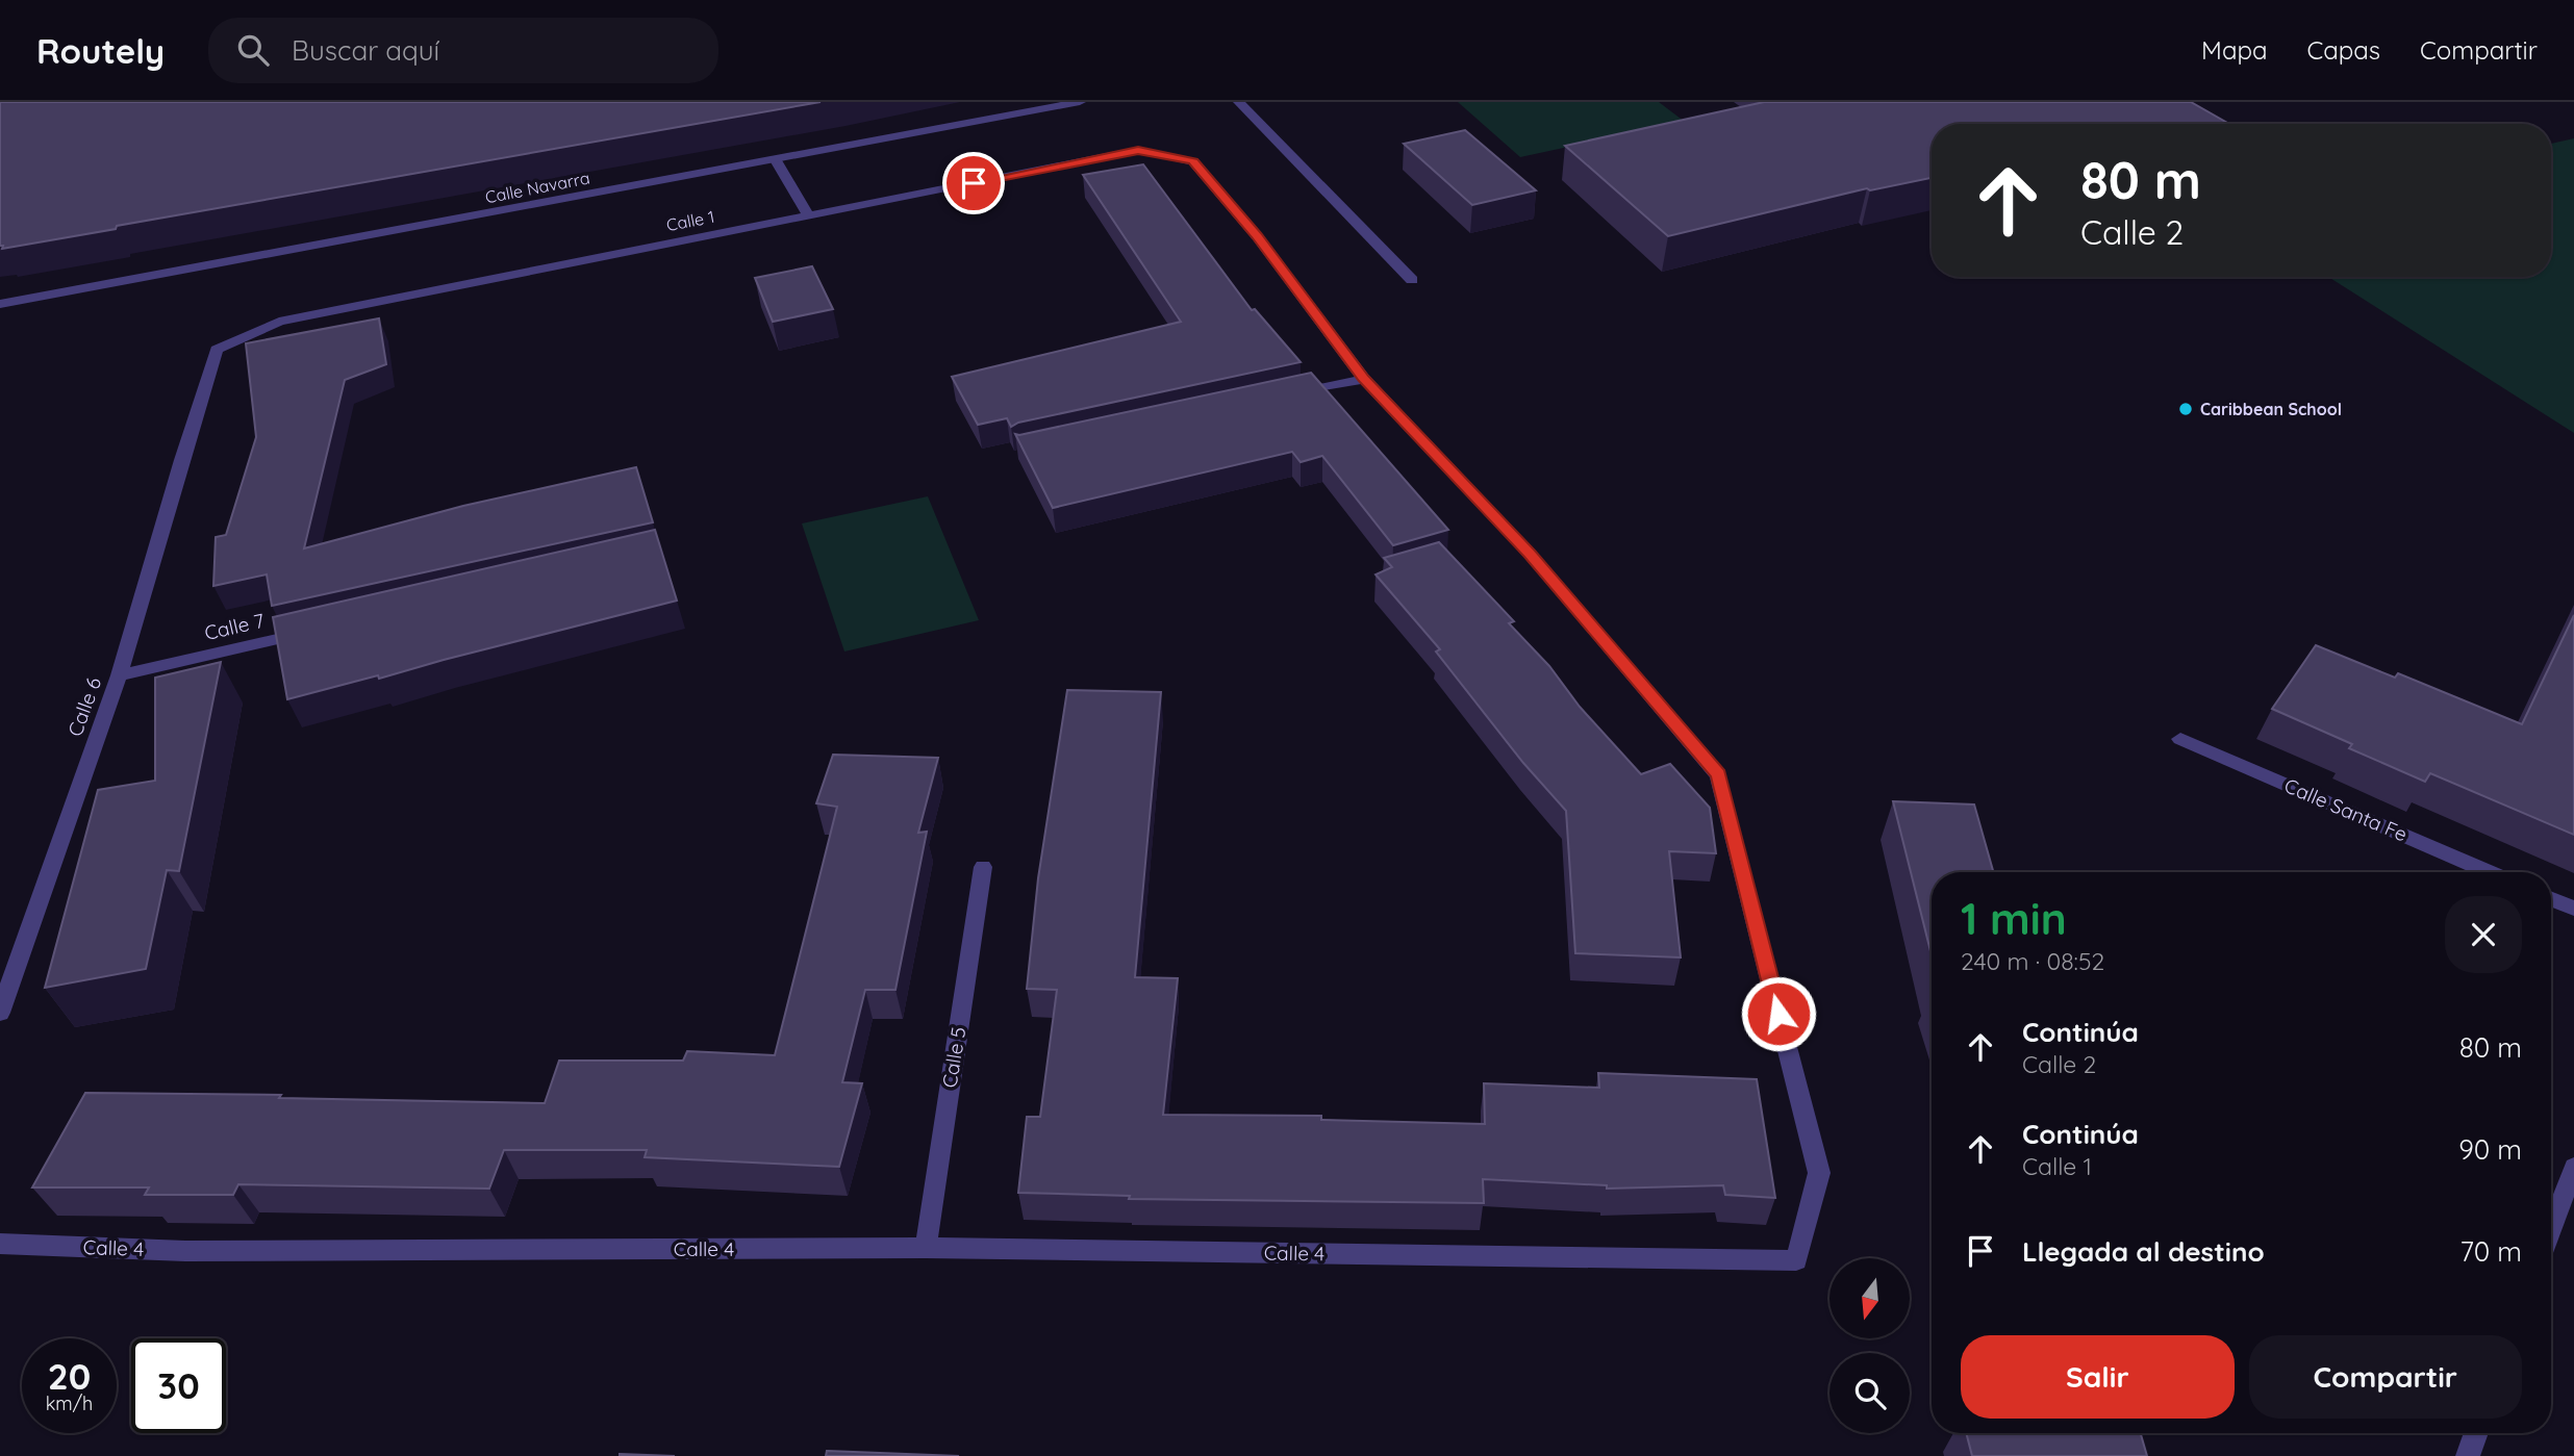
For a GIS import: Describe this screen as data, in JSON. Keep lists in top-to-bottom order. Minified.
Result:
{"streets":{"street":["Calle Navarra","Calle 1","Calle 7","Calle 6","Calle Santa Fe","Calle 5","Calle 4"]},"crossings":[["Calle 1","Calle 6"],["Calle 1","Calle 4"],["Calle 7","Calle 6"],["Calle 5","Calle 4"]],"places":["Caribbean School"],"north":"bottom","page":{"header":"Routely","search":"Buscar aquí","nav":["Mapa","Capas","Compartir"],"turn":["80 m","Calle 2"],"heading":["1 min","240 m · 08:52"],"list":[{"name":"Continúa","note":"Calle 2","value":"80 m"},{"name":"Continúa","note":"Calle 1","value":"90 m"},{"name":"Llegada al destino","value":"70 m"}],"buttons":["Salir","Compartir"],"speed":"20 km/h","limit":"30"}}
